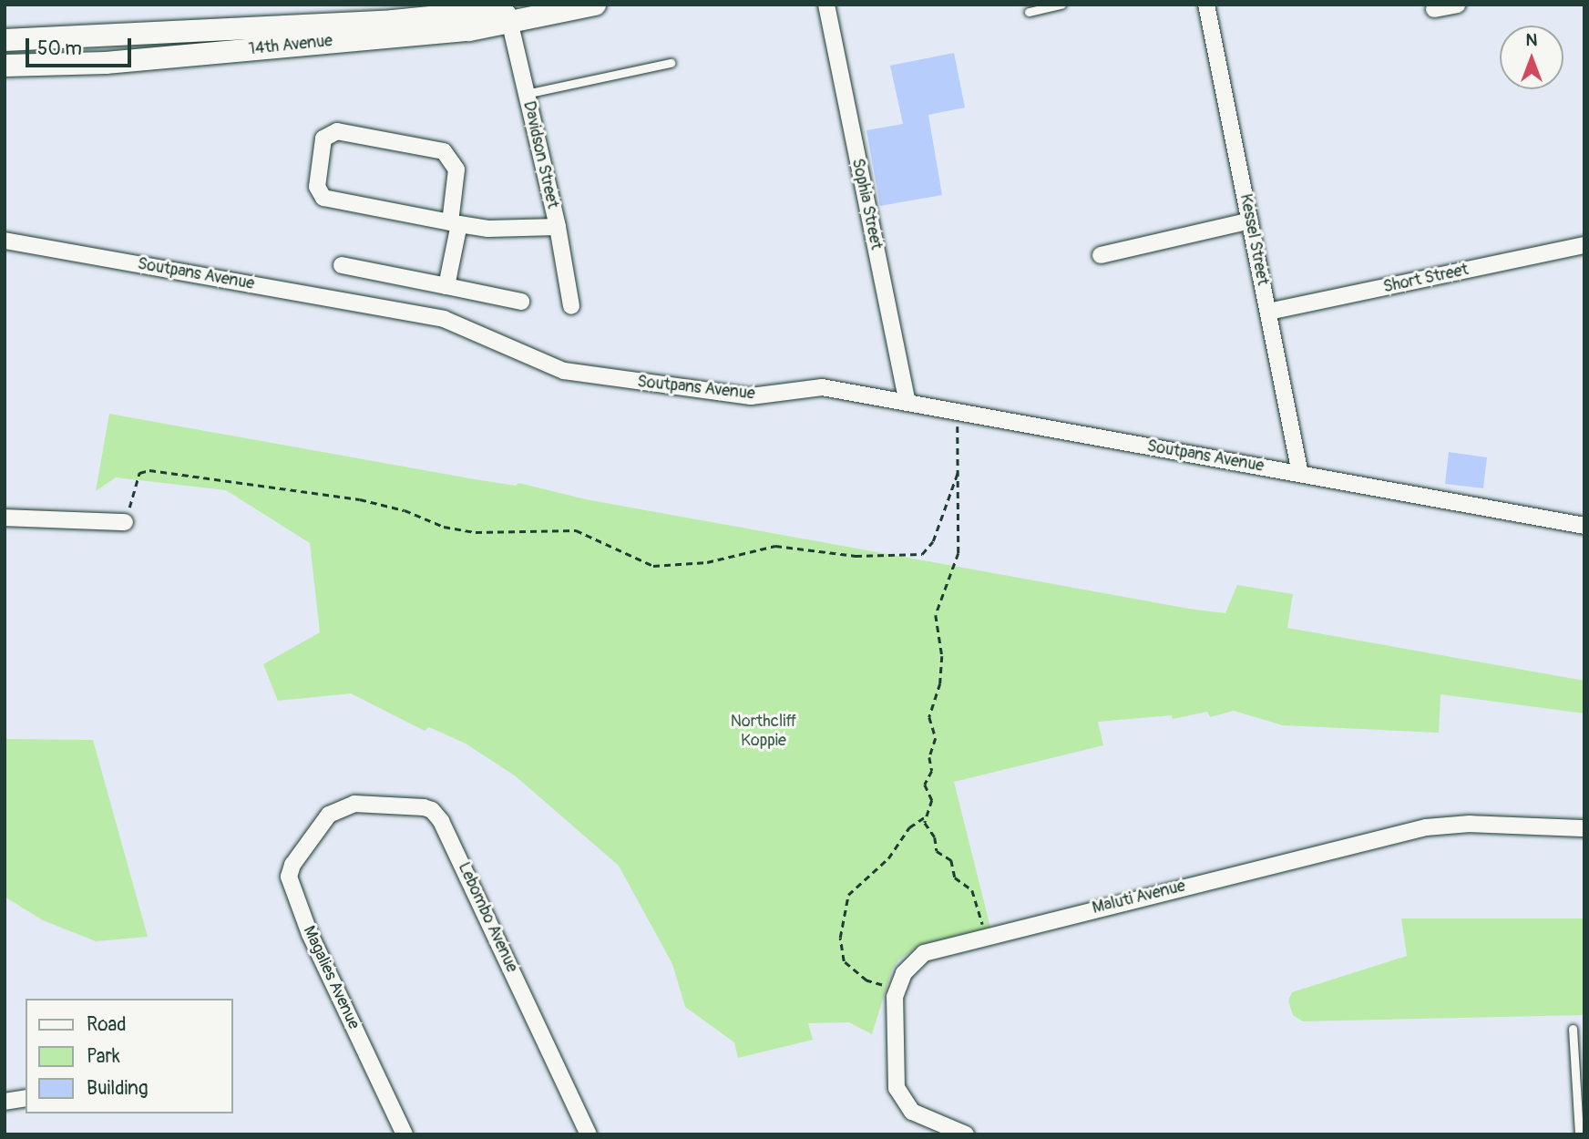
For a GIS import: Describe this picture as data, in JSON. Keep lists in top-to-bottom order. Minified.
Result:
{"streets":{"main road":["14th Avenue"],"street":["Davidson Street","Sophia Street","Kessel Street","Soutpans Avenue","Short Street","Maluti Avenue","Lebombo Avenue","Magalies Avenue"]},"crossings":[["14th Avenue","Davidson Street"],["Sophia Street","Soutpans Avenue"],["Kessel Street","Soutpans Avenue"],["Kessel Street","Short Street"],["Lebombo Avenue","Magalies Avenue"]],"parks":["Northcliff Koppie"],"legend":["Road","Park","Building"],"scale_bar":"50 m","north":"top"}
